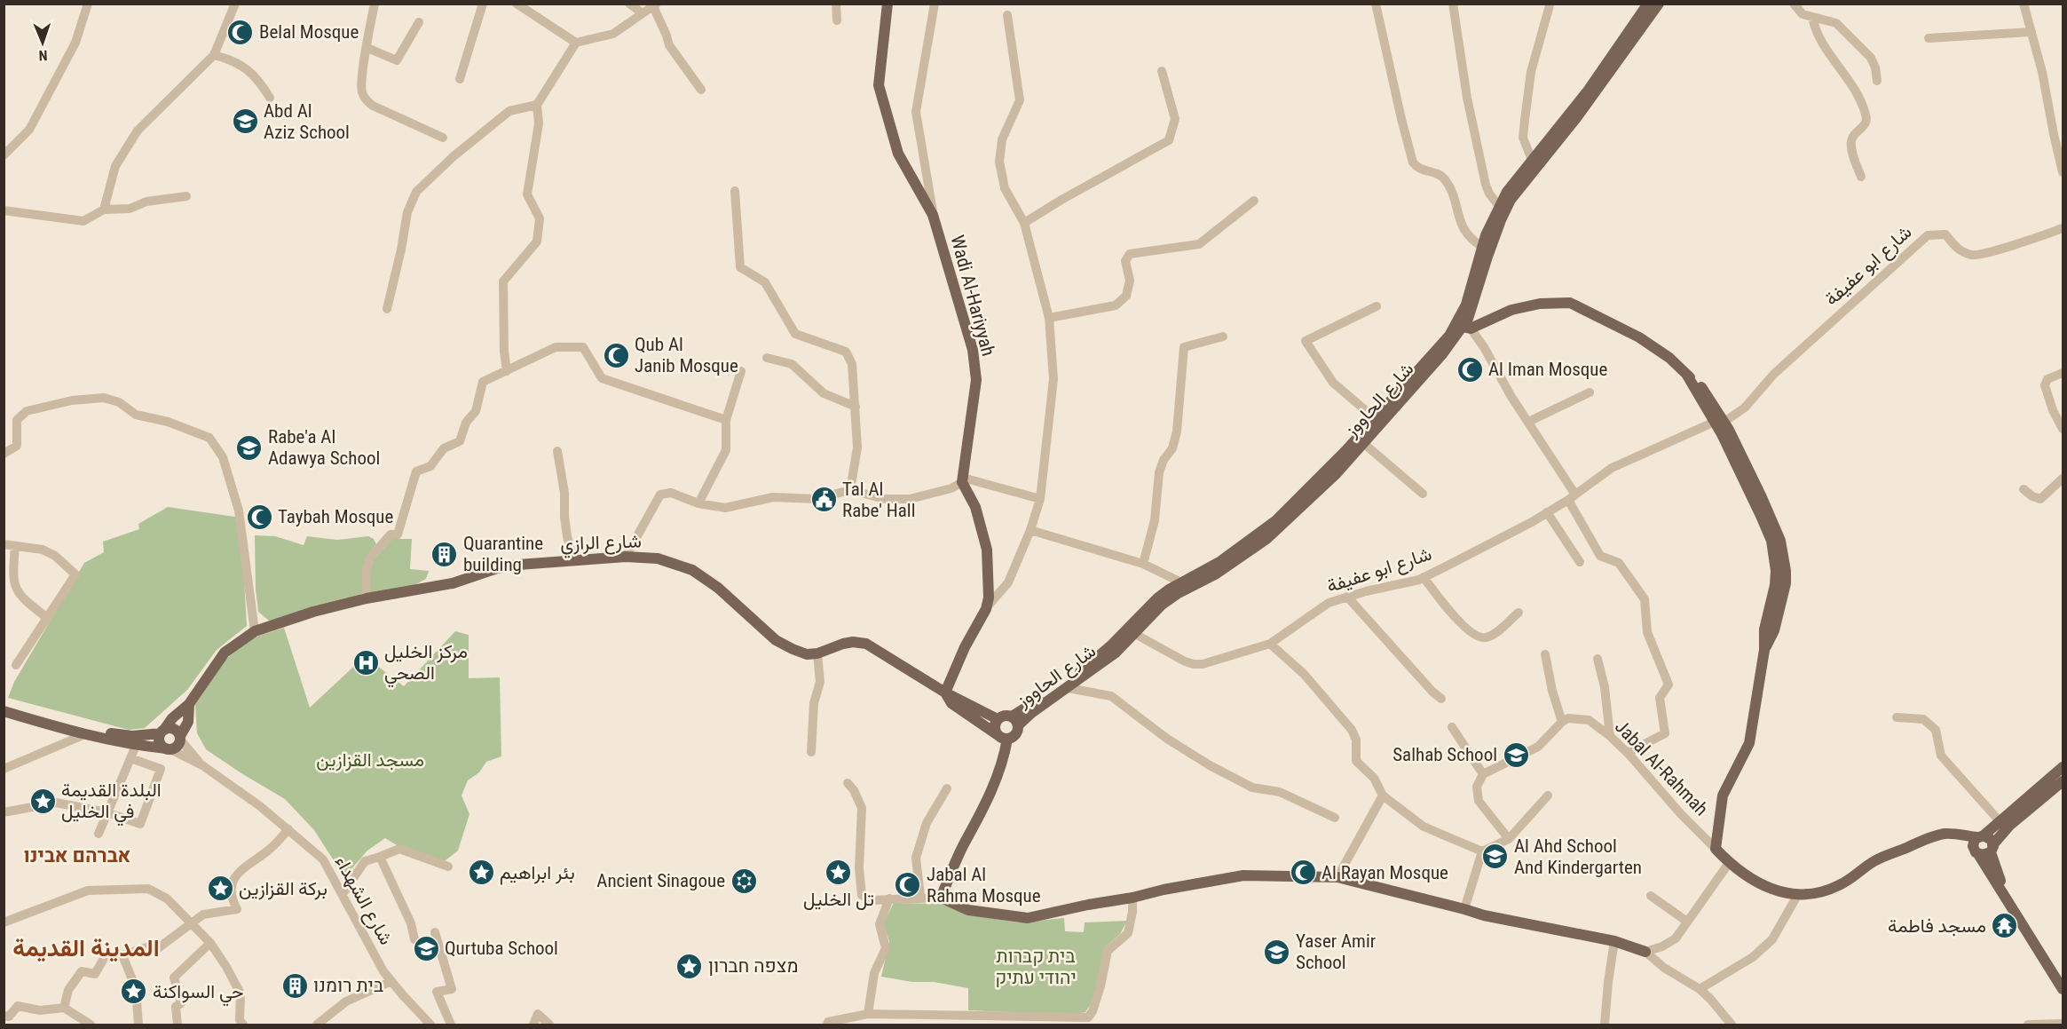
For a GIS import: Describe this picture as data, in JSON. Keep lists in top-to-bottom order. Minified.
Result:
{"streets":{"main road":["Wadi Al-Hariyyah","شارع الحاووز","شارع الرازي"],"street":["شارع ابو عفيفة","Jabal Al-Rahmah","شارع الشهداء"]},"crossings":[["شارع ابو عفيفة","شارع الحاووز"]],"districts":["אברהם אבינו","المدينة القديمة"],"parks":["مسجد القزازين","בית קברות יהודי עתיק"],"places":{"mosque":["Belal Mosque","Qub Al Janib Mosque","Al Iman Mosque","Taybah Mosque","Al Rayan Mosque","Jabal Al Rahma Mosque"],"school or university":["Abd Al Aziz School","Rabe'a Al Adawya School","Salhab School","Al Ahd School And Kindergarten","Qurtuba School","Yaser Amir School"],"public building":["Tal Al Rabe' Hall"],"building":["Quarantine building","בית רומנו"],"hospital":["مركز الخليل الصحي"],"place":["البلدة القديمة في الخليل","تل الخليل","بئر ابراهيم","بركة القزازين","מצפה חברון","حي السواكنة"],"synagogue":["Ancient Sinagoue"],"temple":["مسجد فاطمة"]},"north":"bottom"}
